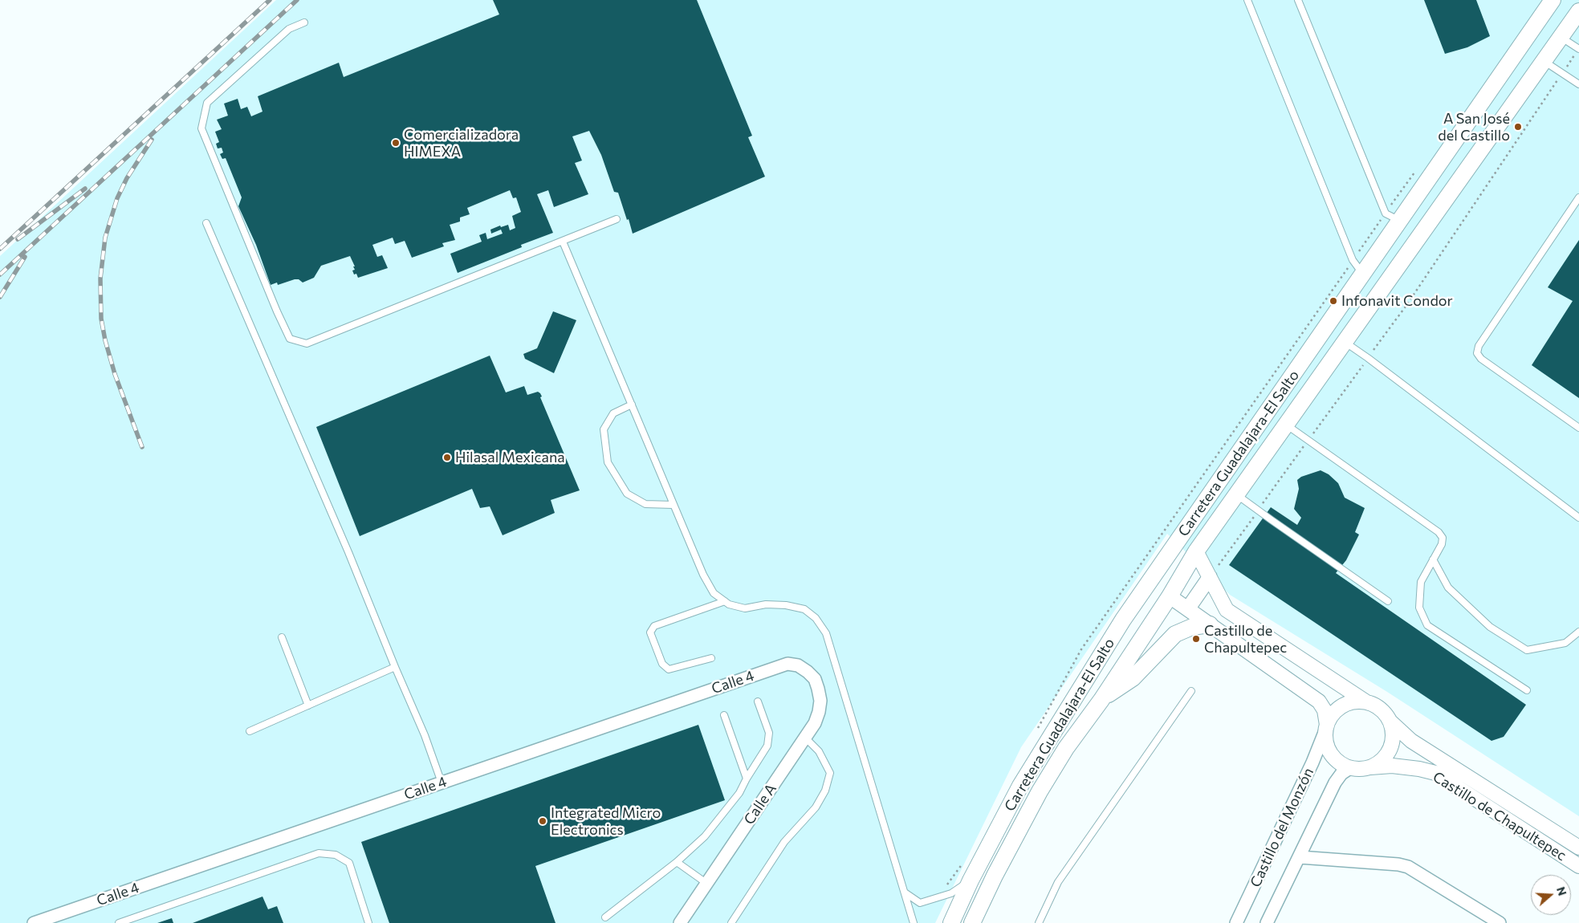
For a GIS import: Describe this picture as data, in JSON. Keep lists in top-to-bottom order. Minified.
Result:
{"streets":{"main road":["Carretera Guadalajara-El Salto"],"street":["Calle 4","Calle A","Castillo de Chapultepec","Castillo del Monzón"]},"crossings":[["Calle 4","Calle A"],["Castillo de Chapultepec","Castillo del Monzón"]],"places":["A San José del Castillo","Comercializadora HIMEXA","Infonavit Condor","Hilasal Mexicana","Castillo de Chapultepec","Integrated Micro Electronics"],"north":"right"}
